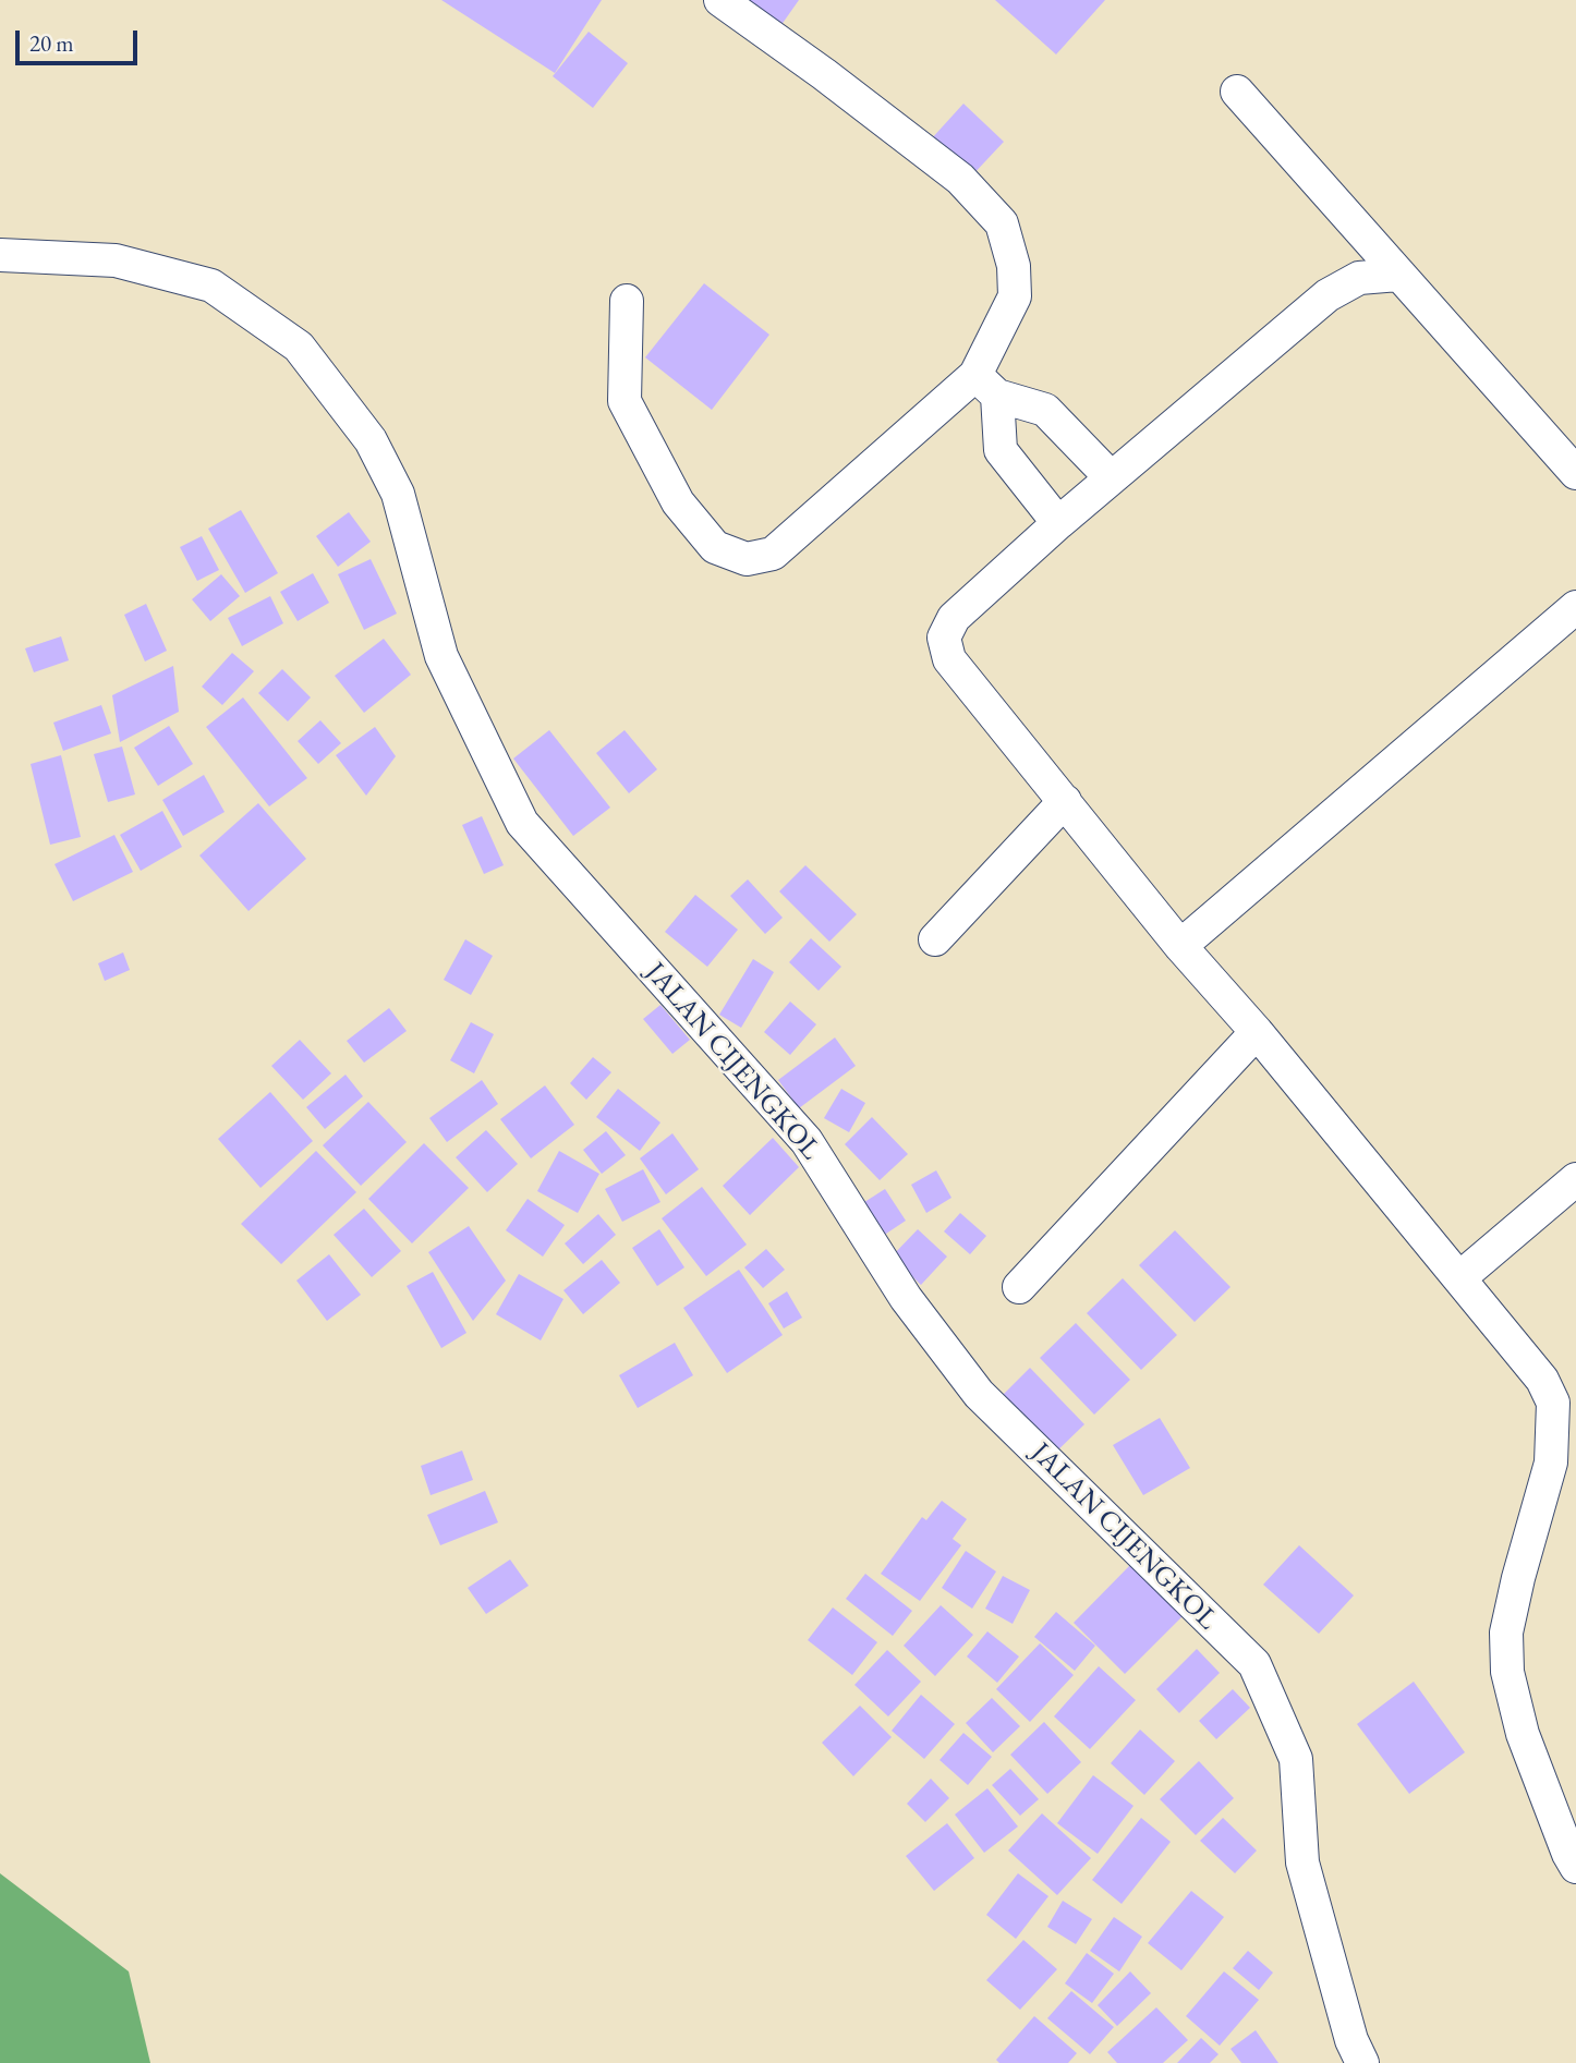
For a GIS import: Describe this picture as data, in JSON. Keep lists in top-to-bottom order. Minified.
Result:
{"streets":{"street":["JALAN CIJENGKOL"]},"scale_bar":"20 m"}
